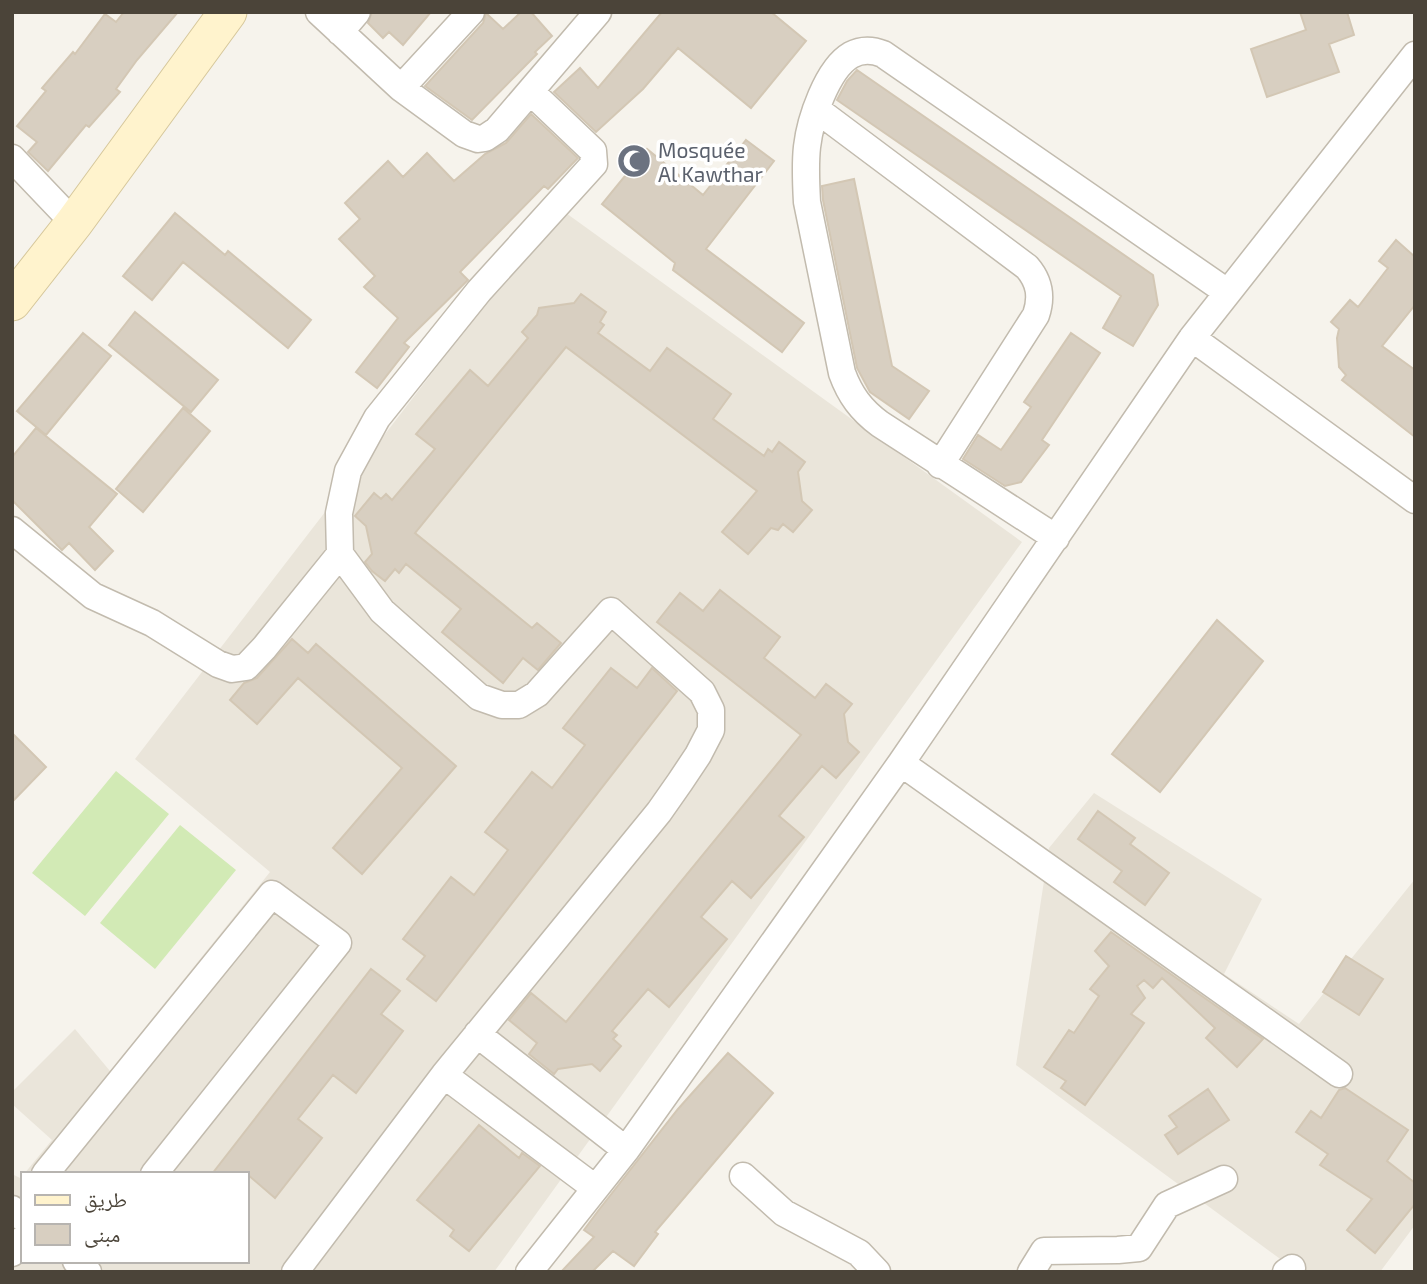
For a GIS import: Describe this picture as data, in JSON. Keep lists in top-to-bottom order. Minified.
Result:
{"places":{"mosque":["Mosquée Al Kawthar"]},"legend":["طريق","مبنى"]}
